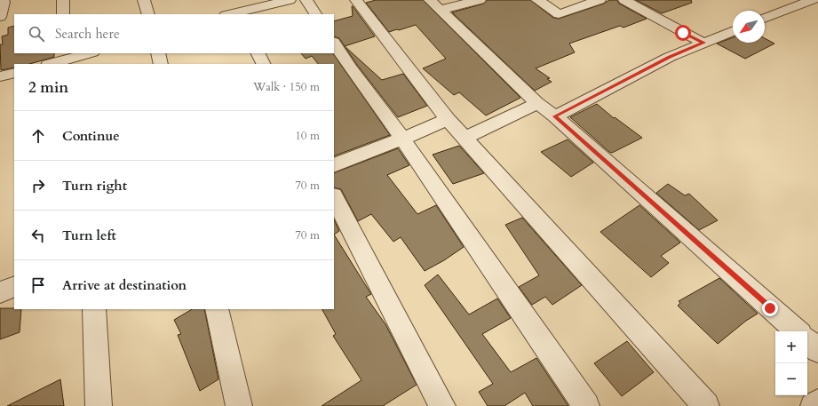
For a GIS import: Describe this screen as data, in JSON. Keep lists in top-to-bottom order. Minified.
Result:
{"north":"bottom left","page":{"search":"Search here","heading":["2 min","Walk · 150 m"],"list":[["Continue","10 m"],["Turn right","70 m"],["Turn left","70 m"],"Arrive at destination"],"map_buttons":["+","−"]}}
